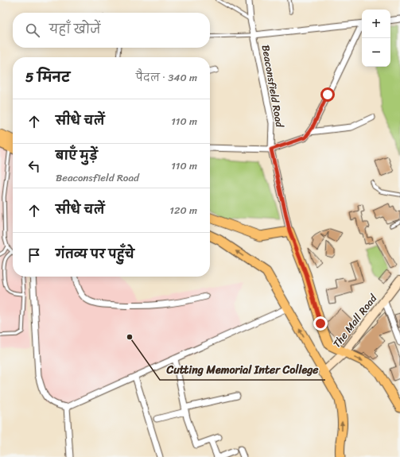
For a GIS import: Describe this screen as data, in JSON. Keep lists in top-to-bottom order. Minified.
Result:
{"streets":{"street":["Beaconsfield Road","The Mall Road"]},"places":["Cutting Memorial Inter College"],"page":{"map_buttons":["+","−"],"search":"यहाँ खोजें","heading":["5 मिनट","पैदल · 340 m"],"list":[["सीधे चलें","110 m"],["बाएँ मुड़ें","Beaconsfield Road","110 m"],["सीधे चलें","120 m"],"गंतव्य पर पहुँचे"]}}
